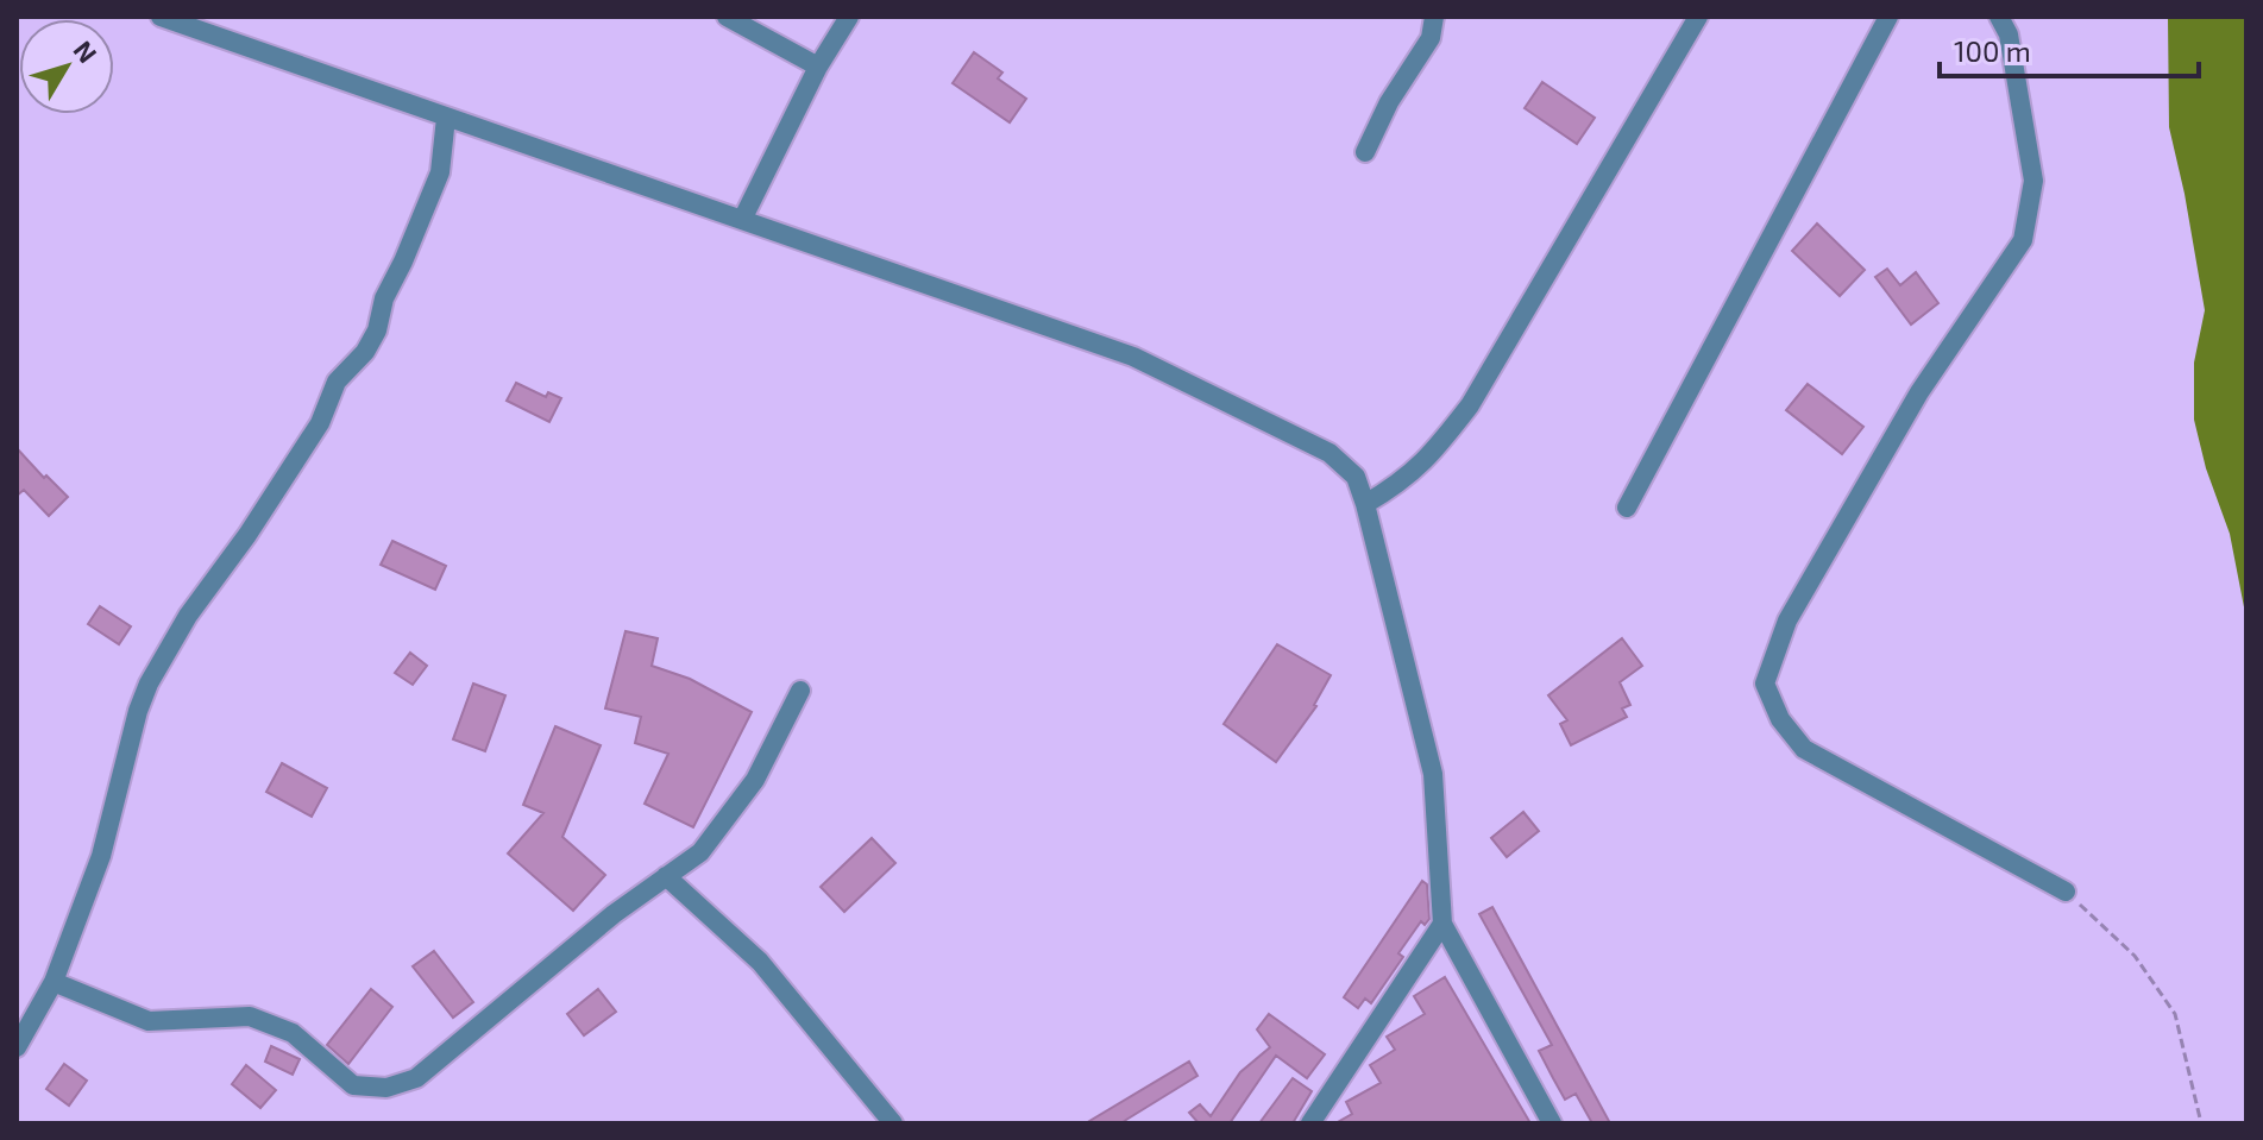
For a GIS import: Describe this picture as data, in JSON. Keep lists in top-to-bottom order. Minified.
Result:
{"scale_bar":"100 m","north":"top right"}
